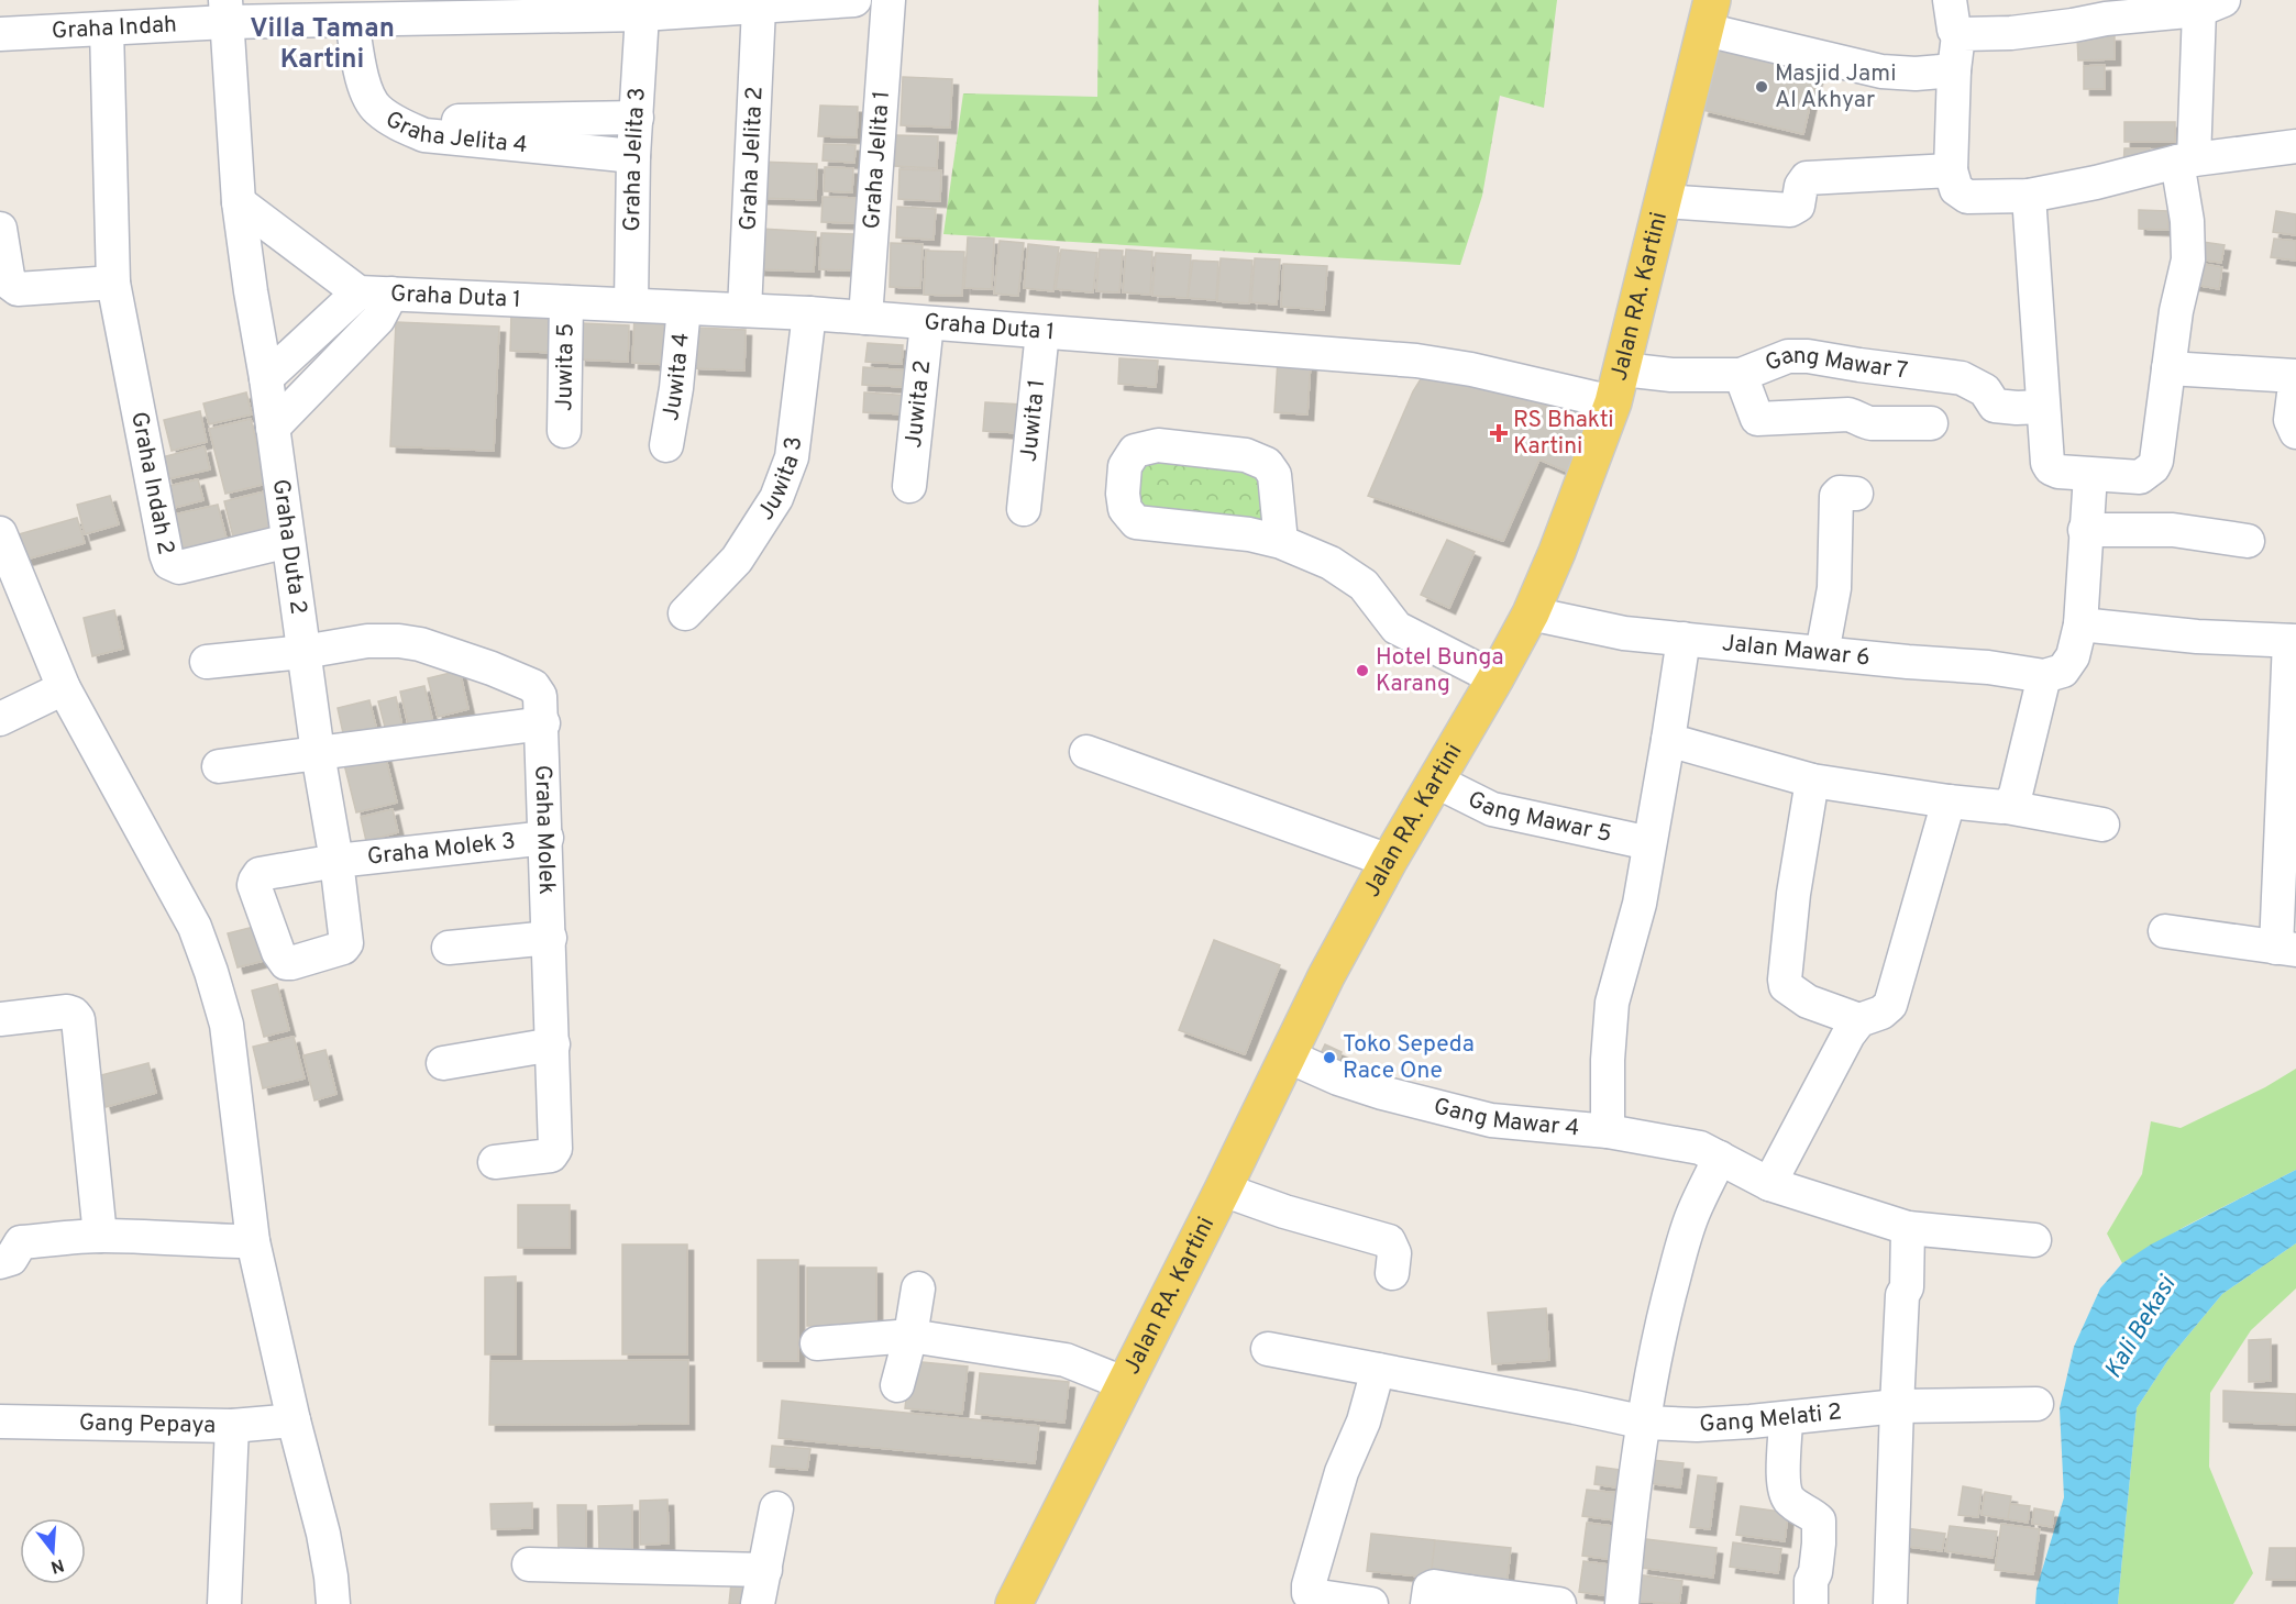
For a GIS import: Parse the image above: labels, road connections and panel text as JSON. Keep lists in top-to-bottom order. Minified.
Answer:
{"streets":{"main road":["Jalan RA. Kartini"],"street":["Graha Indah","Graha Jelita 4","Graha Jelita 3","Graha Jelita 2","Graha Jelita 1","Graha Duta 1","Juwita 5","Gang Mawar 7","Juwita 4","Juwita 2","Juwita 1","Juwita 3","Graha Indah 2","Graha Duta 2","Jalan Mawar 6","Gang Mawar 5","Graha Molek","Graha Molek 3","Gang Mawar 4","Gang Melati 2","Gang Pepaya"]},"crossings":[["Graha Indah","Graha Jelita 4"],["Graha Indah","Graha Jelita 3"],["Graha Indah","Graha Jelita 2"],["Graha Indah","Graha Indah 2"],["Graha Indah","Graha Duta 2"],["Graha Jelita 4","Graha Jelita 3"],["Graha Jelita 3","Graha Duta 1"],["Graha Jelita 2","Graha Duta 1"],["Graha Jelita 1","Graha Duta 1"],["Graha Duta 1","Jalan RA. Kartini"],["Graha Duta 1","Juwita 5"],["Graha Duta 1","Gang Mawar 7"],["Graha Duta 1","Juwita 4"],["Graha Duta 1","Juwita 2"],["Graha Duta 1","Juwita 1"],["Graha Duta 1","Juwita 3"],["Graha Duta 1","Graha Duta 2"],["Jalan RA. Kartini","Gang Mawar 7"],["Jalan RA. Kartini","Jalan Mawar 6"],["Jalan RA. Kartini","Gang Mawar 5"],["Jalan RA. Kartini","Gang Mawar 4"],["Graha Indah 2","Graha Duta 2"],["Graha Duta 2","Graha Molek"],["Graha Duta 2","Graha Molek 3"],["Graha Molek","Graha Molek 3"]],"districts":["Villa Taman Kartini"],"water":["Kali Bekasi"],"places":{"other":["Masjid Jami Al Akhyar","Hotel Bunga Karang","Toko Sepeda Race One"],"health":["RS Bhakti Kartini"]},"north":"bottom"}
